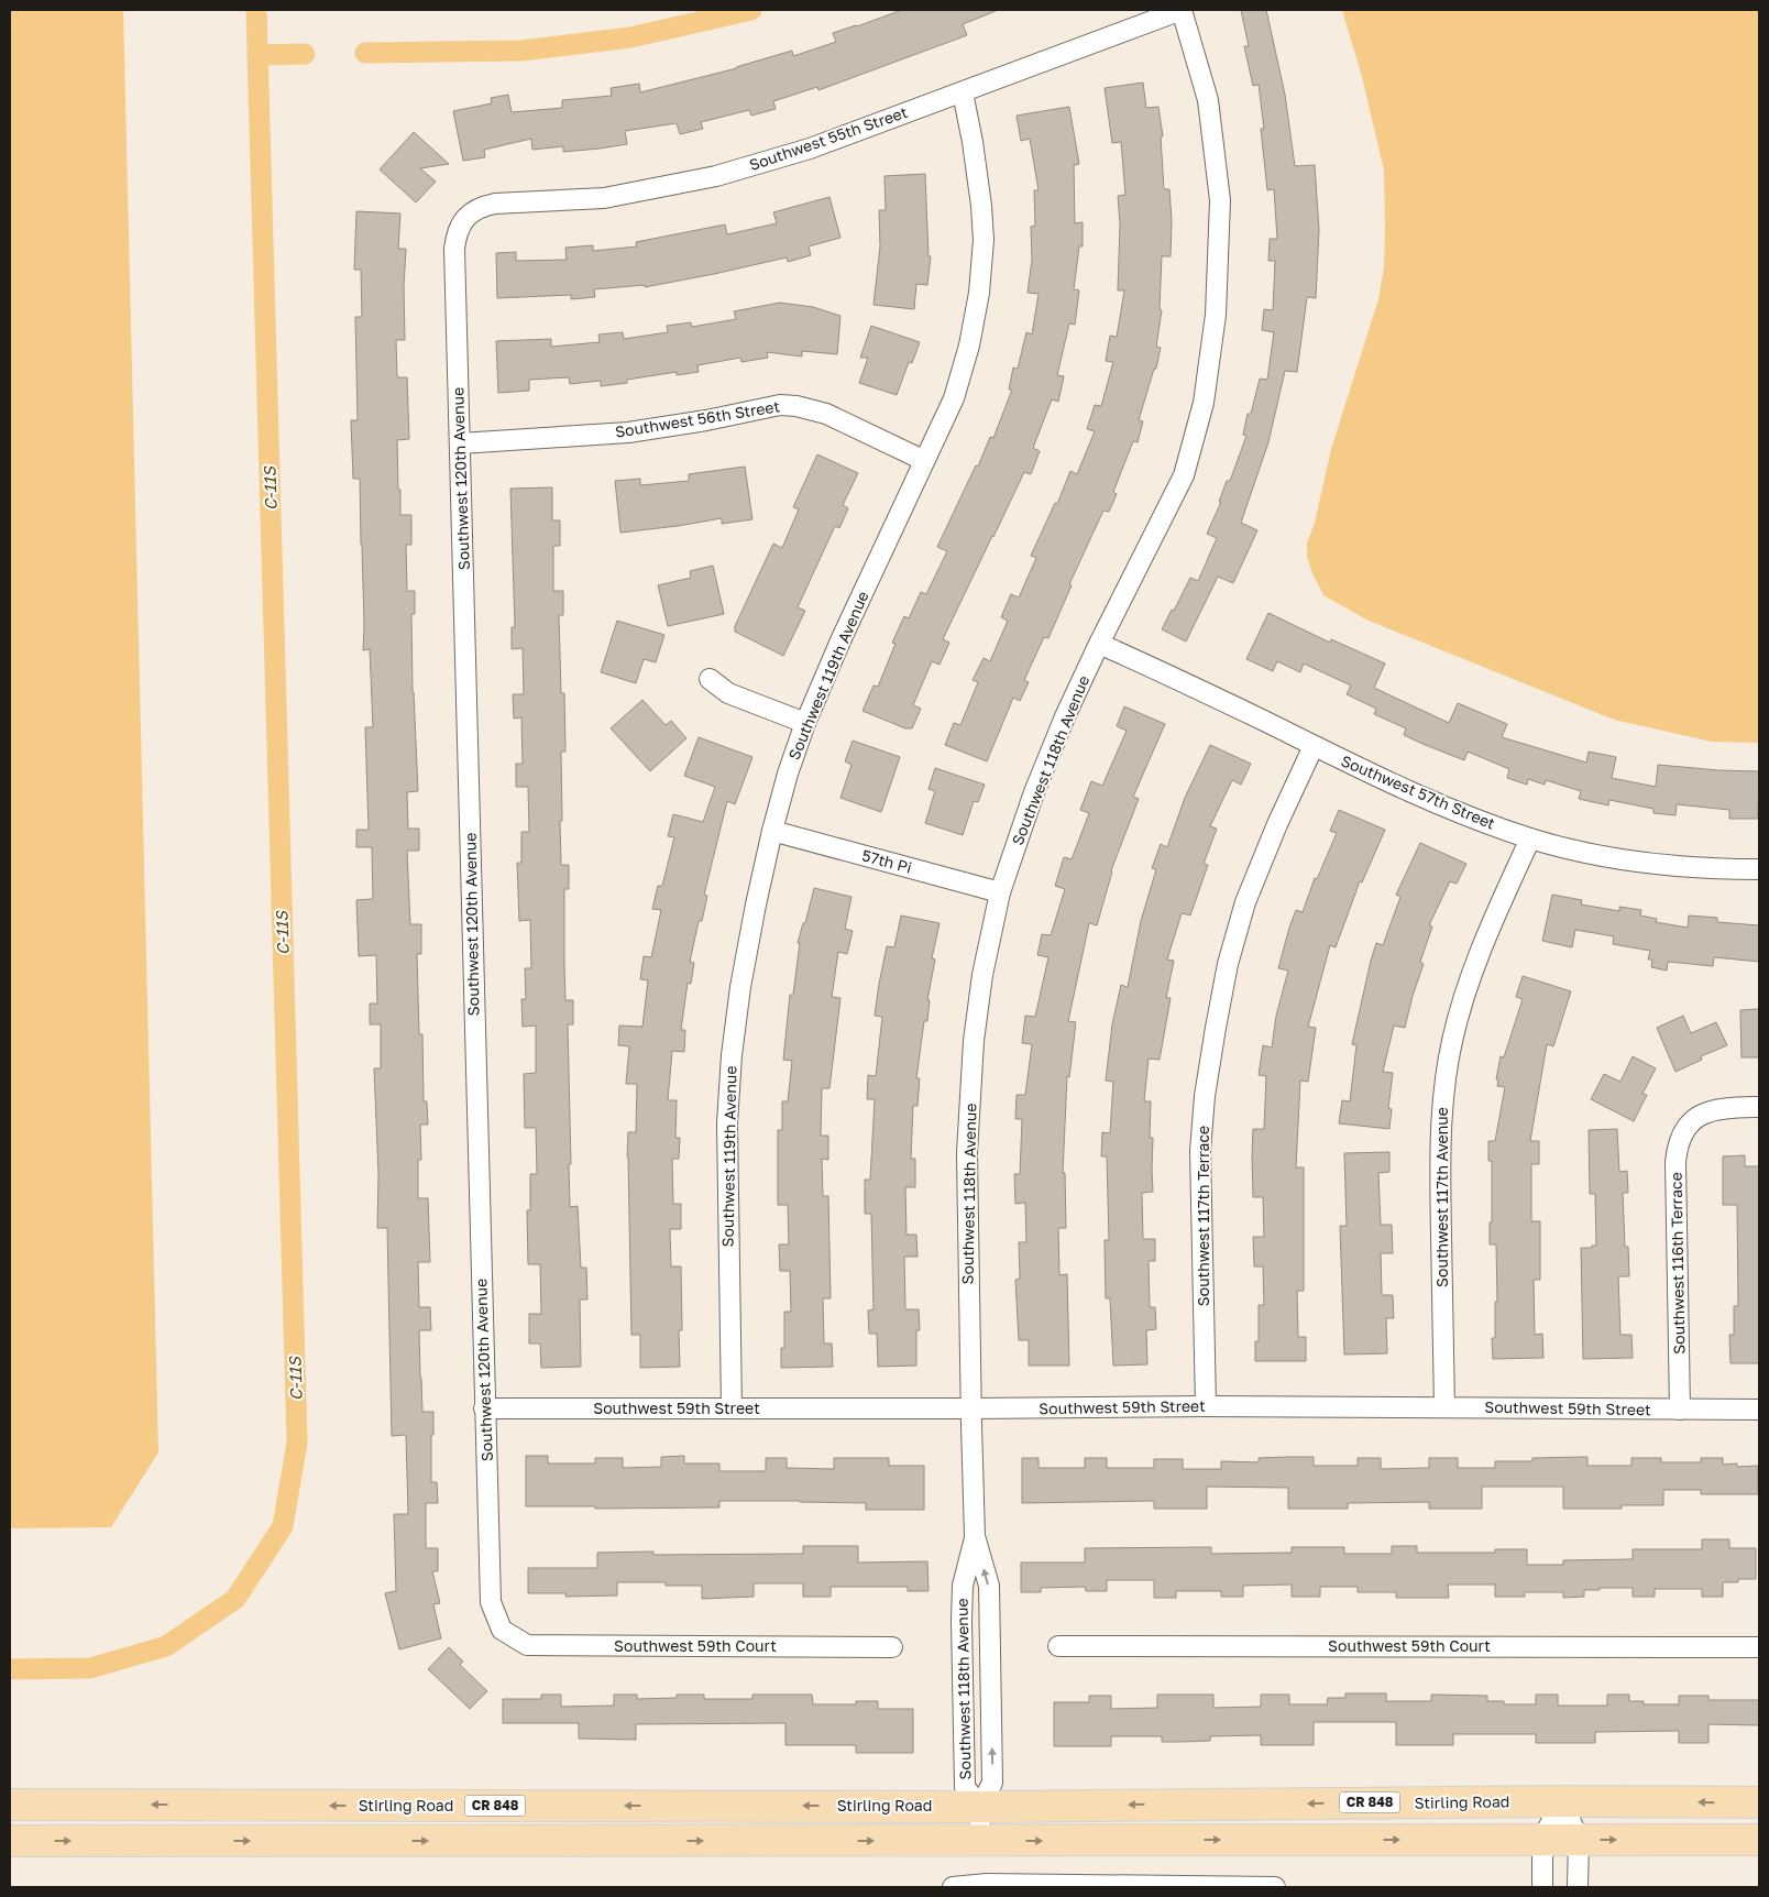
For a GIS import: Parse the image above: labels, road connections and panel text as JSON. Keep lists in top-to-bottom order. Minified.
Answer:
{"streets":{"main road":["CR 848","Stirling Road"],"street":["Southwest 55th Street","Southwest 56th Street","Southwest 120th Avenue","Southwest 119th Avenue","Southwest 118th Avenue","Southwest 57th Street","57th Pi","Southwest 117th Avenue","Southwest 117th Terrace","Southwest 116th Terrace","Southwest 59th Street","Southwest 59th Court"]},"crossings":[["Southwest 55th Street","Southwest 120th Avenue"],["Southwest 55th Street","Southwest 119th Avenue"],["Southwest 55th Street","Southwest 118th Avenue"],["Southwest 56th Street","Southwest 120th Avenue"],["Southwest 56th Street","Southwest 119th Avenue"],["Southwest 120th Avenue","Southwest 59th Street"],["Southwest 120th Avenue","Southwest 59th Court"],["Southwest 119th Avenue","57th Pi"],["Southwest 119th Avenue","Southwest 59th Street"],["Southwest 118th Avenue","Southwest 57th Street"],["Southwest 118th Avenue","57th Pi"],["Southwest 118th Avenue","Southwest 59th Street"],["Southwest 118th Avenue","Stirling Road"],["Southwest 57th Street","Southwest 117th Avenue"],["Southwest 57th Street","Southwest 117th Terrace"],["Southwest 117th Avenue","Southwest 59th Street"],["Southwest 117th Terrace","Southwest 59th Street"],["Southwest 116th Terrace","Southwest 59th Street"]],"water":["C-11S"]}
